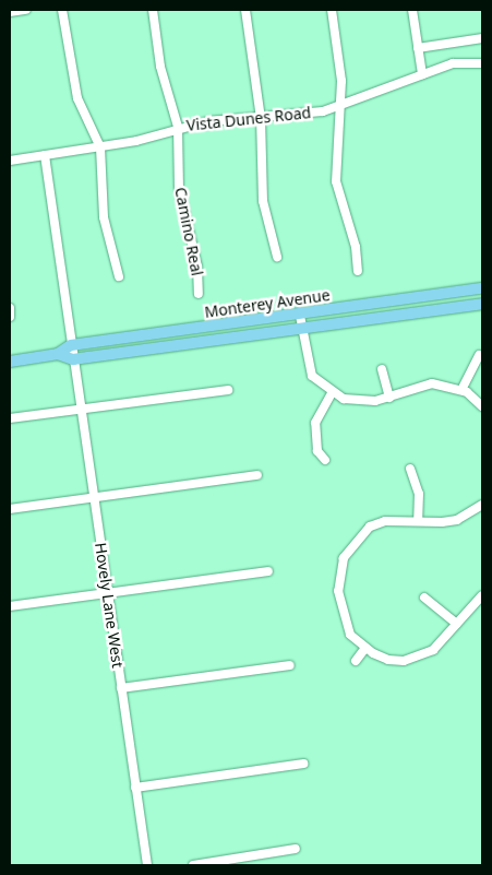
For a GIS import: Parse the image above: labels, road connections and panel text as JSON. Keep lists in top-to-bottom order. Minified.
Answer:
{"streets":{"main road":["Monterey Avenue"],"street":["Vista Dunes Road","Camino Real","Hovely Lane West"]},"crossings":[["Vista Dunes Road","Camino Real"],["Vista Dunes Road","Hovely Lane West"],["Monterey Avenue","Hovely Lane West"]]}
